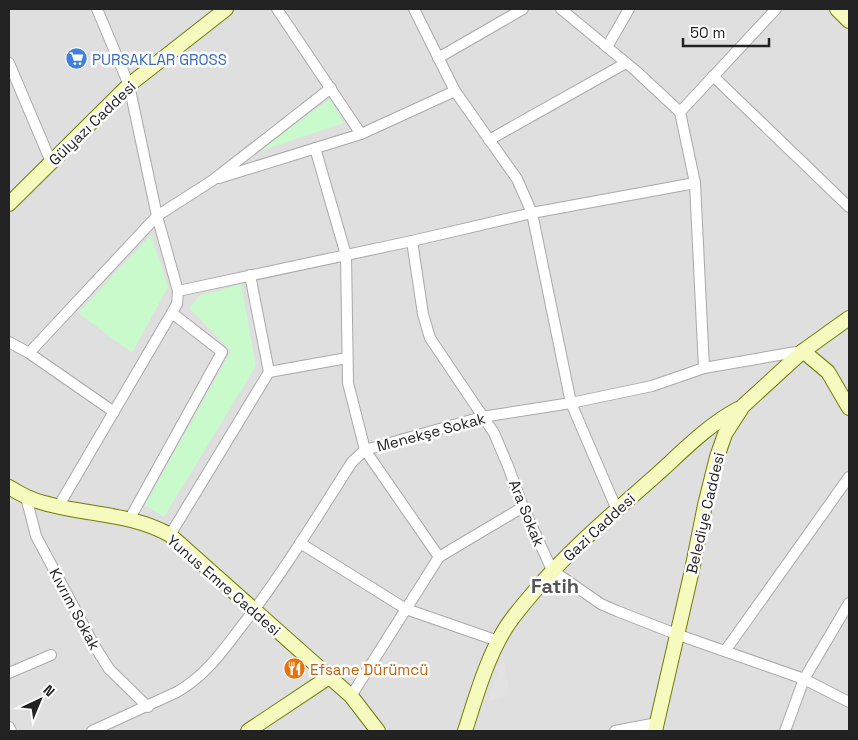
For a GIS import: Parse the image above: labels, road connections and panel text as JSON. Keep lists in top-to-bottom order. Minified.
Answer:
{"streets":{"street":["Gülyazı Caddesi","Menekşe Sokak","Ara Sokak","Belediye Caddesi","Gazi Caddesi","Yunus Emre Caddesi","Kıvrım Sokak"]},"crossings":[["Menekşe Sokak","Ara Sokak"],["Menekşe Sokak","Belediye Caddesi"],["Menekşe Sokak","Yunus Emre Caddesi"],["Menekşe Sokak","Kıvrım Sokak"],["Ara Sokak","Gazi Caddesi"],["Belediye Caddesi","Gazi Caddesi"],["Yunus Emre Caddesi","Kıvrım Sokak"]],"districts":["Fatih"],"places":{"supermarket":["PURSAKLAR GROSS"],"restaurant":["Efsane Dürümcü"]},"scale_bar":"50 m","north":"top right"}
